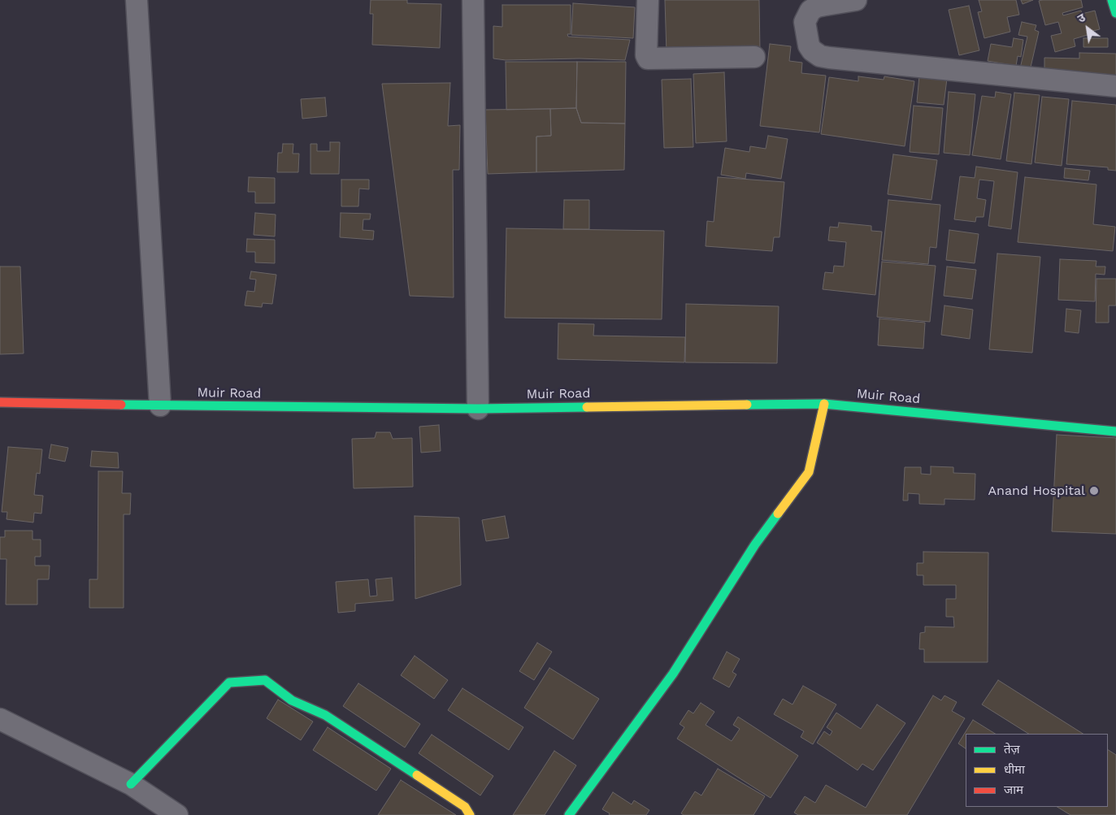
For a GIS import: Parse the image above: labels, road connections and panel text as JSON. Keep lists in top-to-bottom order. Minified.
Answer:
{"streets":{"street":["Muir Road"]},"places":["Anand Hospital"],"legend":["तेज़","धीमा","जाम"],"north":"top left"}
